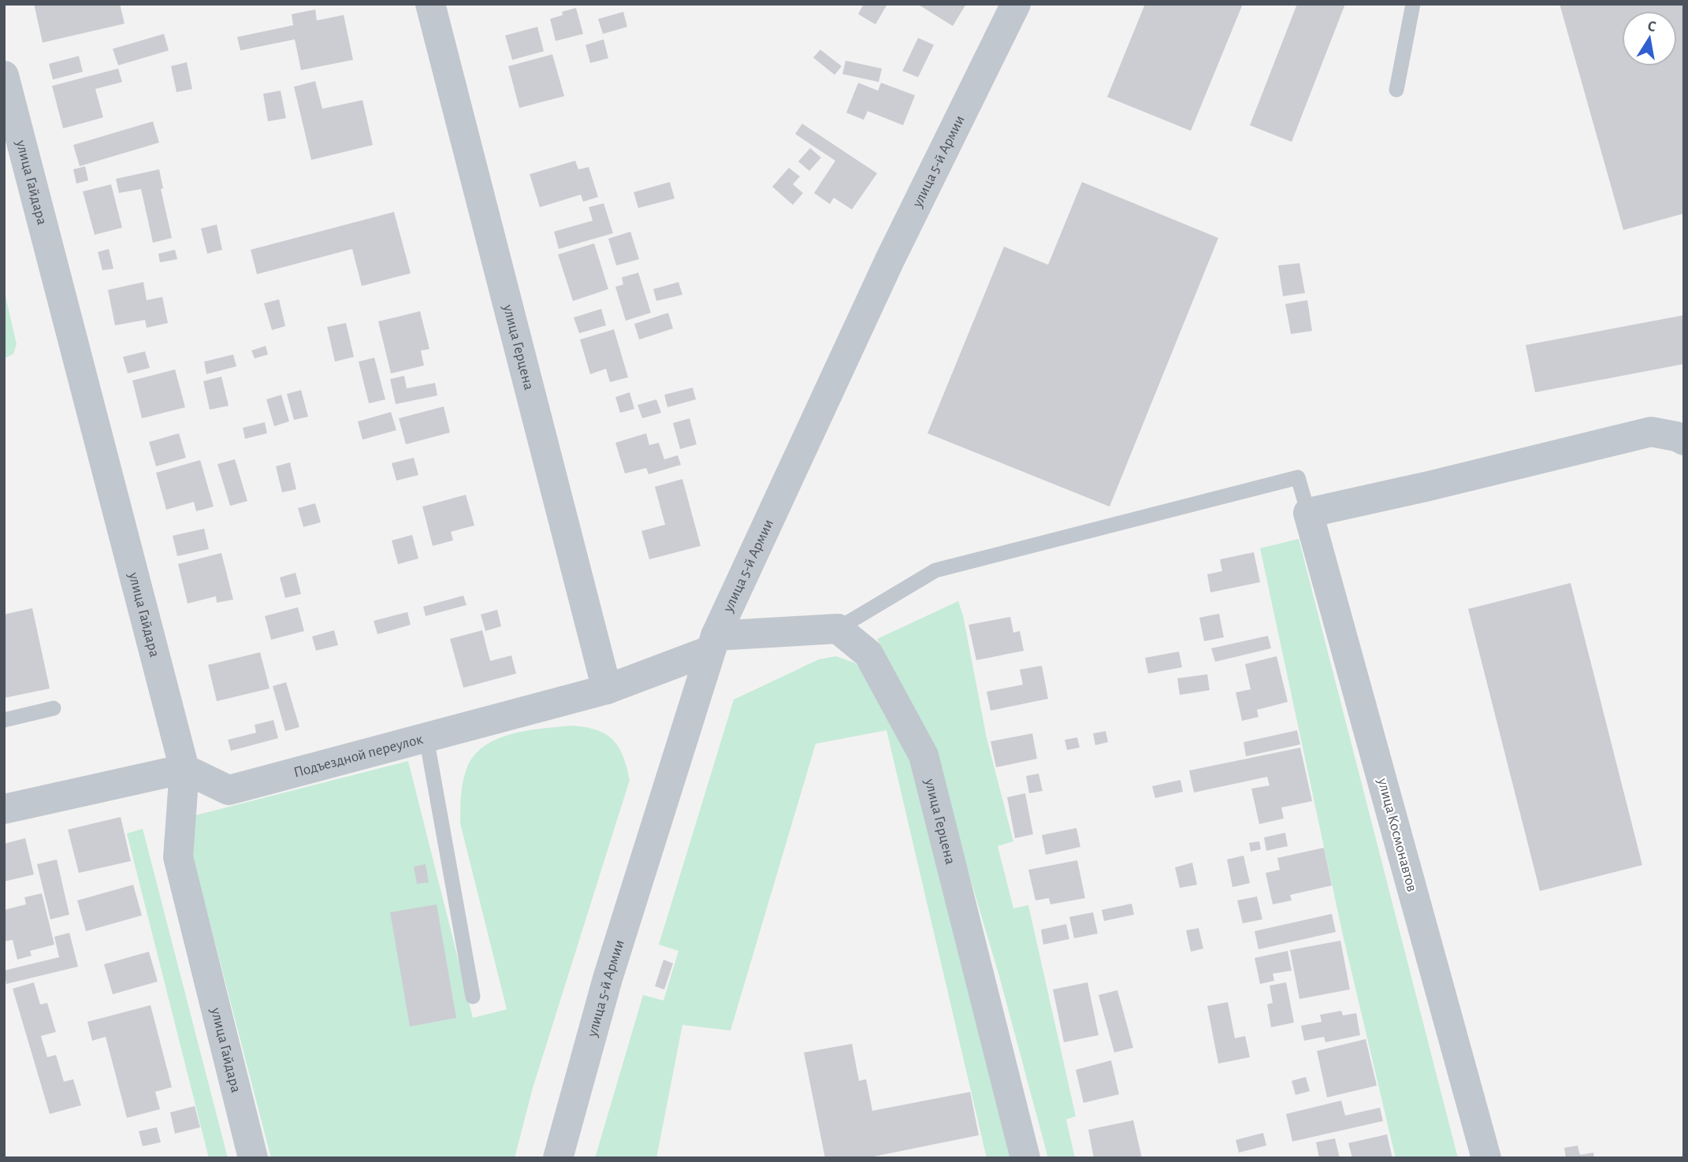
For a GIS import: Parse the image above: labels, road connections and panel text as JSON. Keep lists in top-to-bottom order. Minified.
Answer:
{"streets":{"street":["улица 5-й Армии","улица Гайдара","улица Герцена","Подъездной переулок","улица Космонавтов"]},"crossings":[["улица 5-й Армии","Подъездной переулок"],["улица Гайдара","Подъездной переулок"],["улица Герцена","Подъездной переулок"]],"north":"top"}
